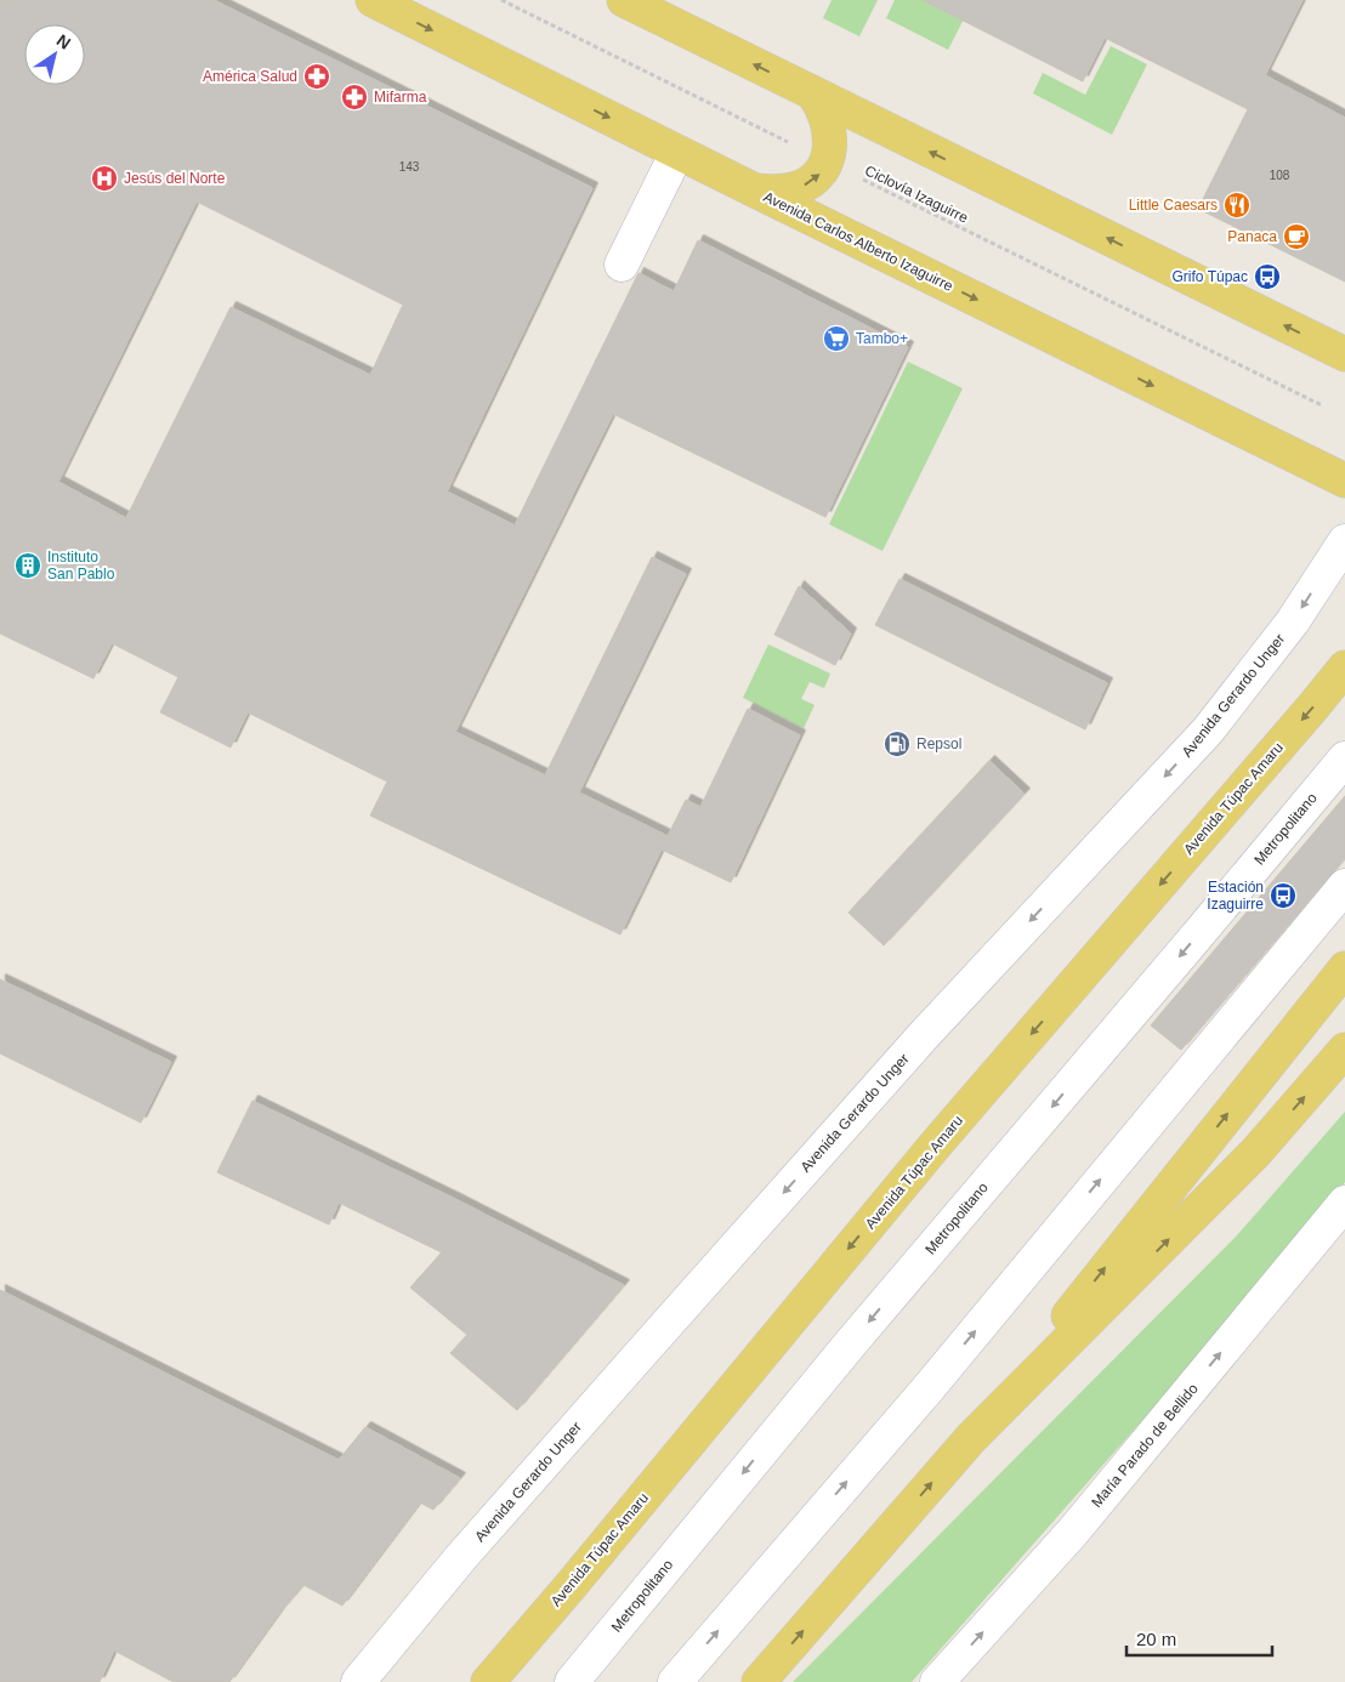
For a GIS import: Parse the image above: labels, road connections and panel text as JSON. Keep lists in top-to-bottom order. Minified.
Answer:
{"streets":{"main road":["Avenida Carlos Alberto Izaguirre","Avenida Túpac Amaru"],"street":["Avenida Gerardo Unger","Metropolitano","María Parado de Bellido"],"path":["Ciclovía Izaguirre"]},"places":{"pharmacy":["América Salud","Mifarma"],"hospital":["Jesús del Norte"],"restaurant":["Little Caesars"],"cafe":["Panaca"],"bus stop":["Grifo Túpac","Estación Izaguirre"],"supermarket":["Tambo+"],"building":["Instituto San Pablo"],"fuel station":["Repsol"]},"house_numbers":["143","108"],"scale_bar":"20 m","north":"top right"}
